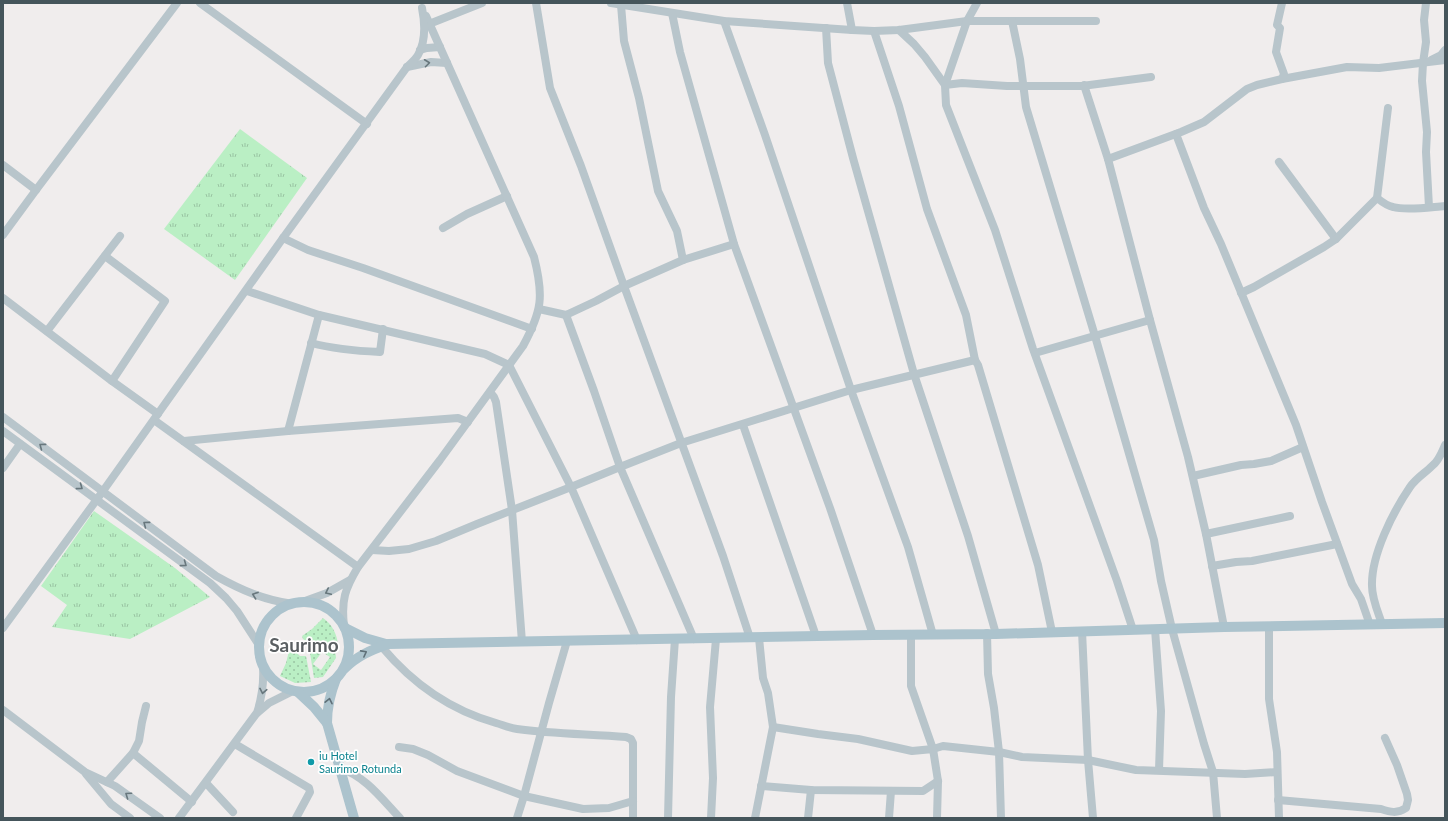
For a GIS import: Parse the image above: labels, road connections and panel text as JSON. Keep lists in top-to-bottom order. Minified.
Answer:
{"districts":["Saurimo"],"places":["iu Hotel Saurimo Rotunda"]}
